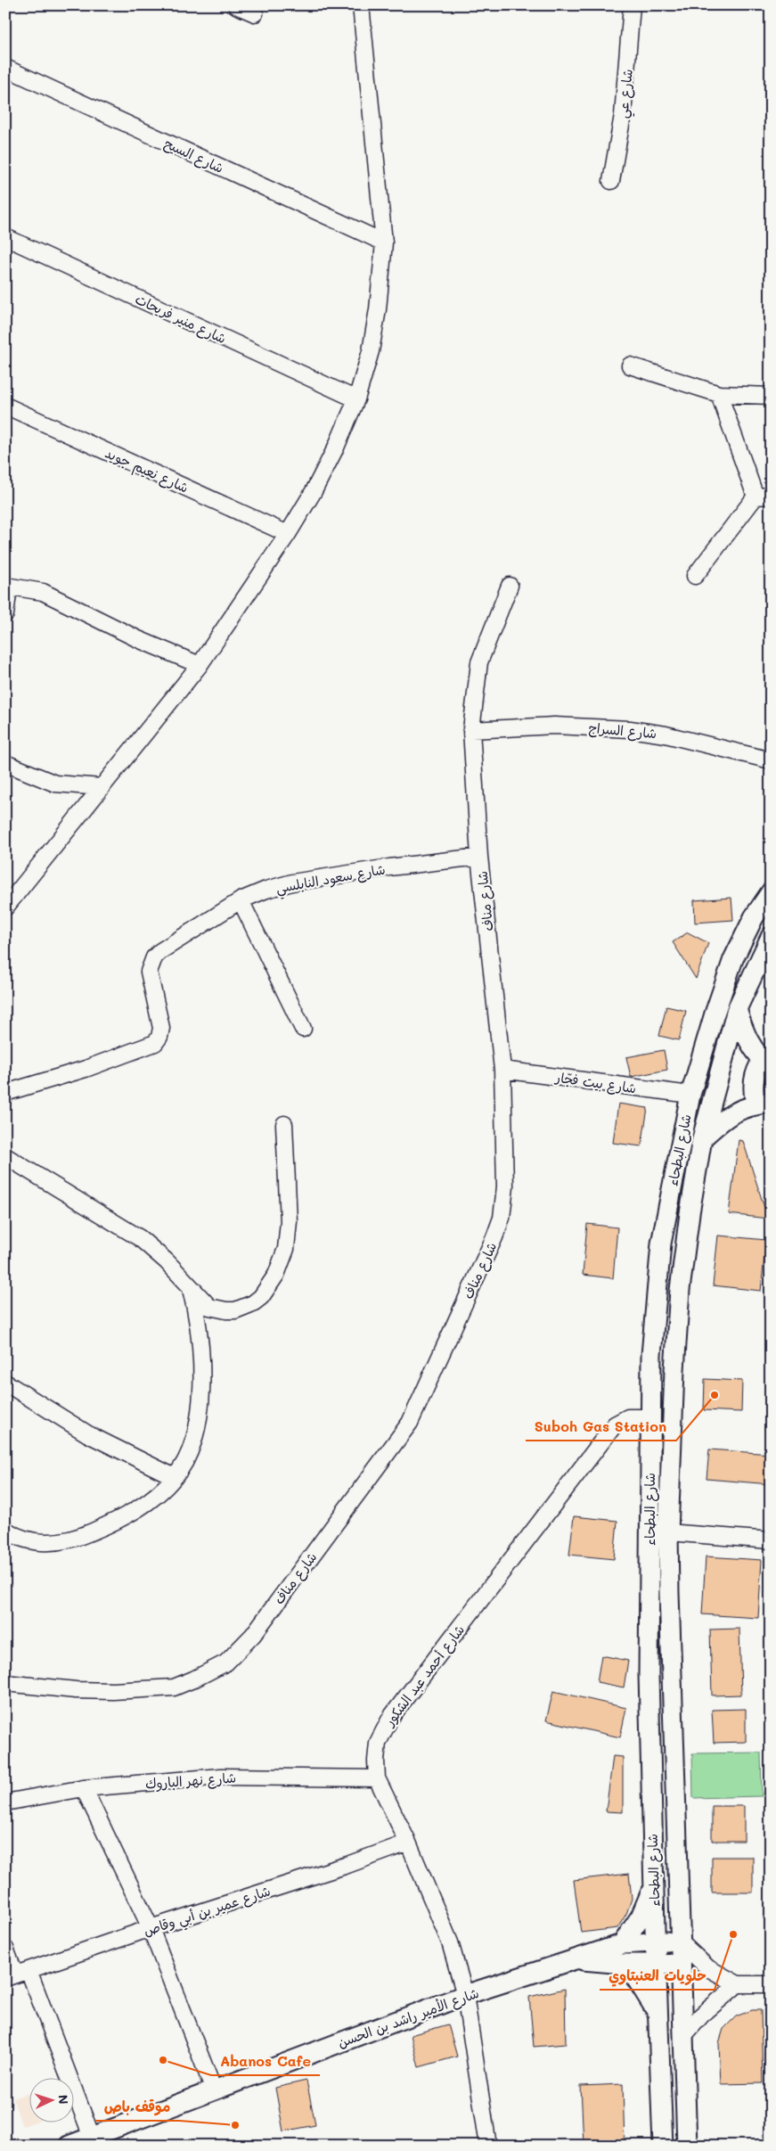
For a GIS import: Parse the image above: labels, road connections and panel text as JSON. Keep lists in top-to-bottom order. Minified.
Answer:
{"streets":{"street":["شارع عي","شارع السيح","شارع منير فريحات","شارع نعيم جويد","شارع السراج","شارع سعود النابلسي","شارع مناف","شارع بيت فجّار","شارع البطحاء","شارع أحمد عبد الشكور","شارع نهر الباروك","شارع عمير بن أبي وقاص","شارع الأمير راشد بن الحسن"]},"crossings":[["شارع السراج","شارع مناف"],["شارع سعود النابلسي","شارع مناف"],["شارع مناف","شارع بيت فجّار"],["شارع بيت فجّار","شارع البطحاء"],["شارع البطحاء","شارع أحمد عبد الشكور"],["شارع البطحاء","شارع الأمير راشد بن الحسن"],["شارع أحمد عبد الشكور","شارع نهر الباروك"],["شارع أحمد عبد الشكور","شارع عمير بن أبي وقاص"],["شارع أحمد عبد الشكور","شارع الأمير راشد بن الحسن"]],"places":["Suboh Gas Station","حلويات العنبتاوي","Abanos Cafe","موقف باص"],"north":"right"}
